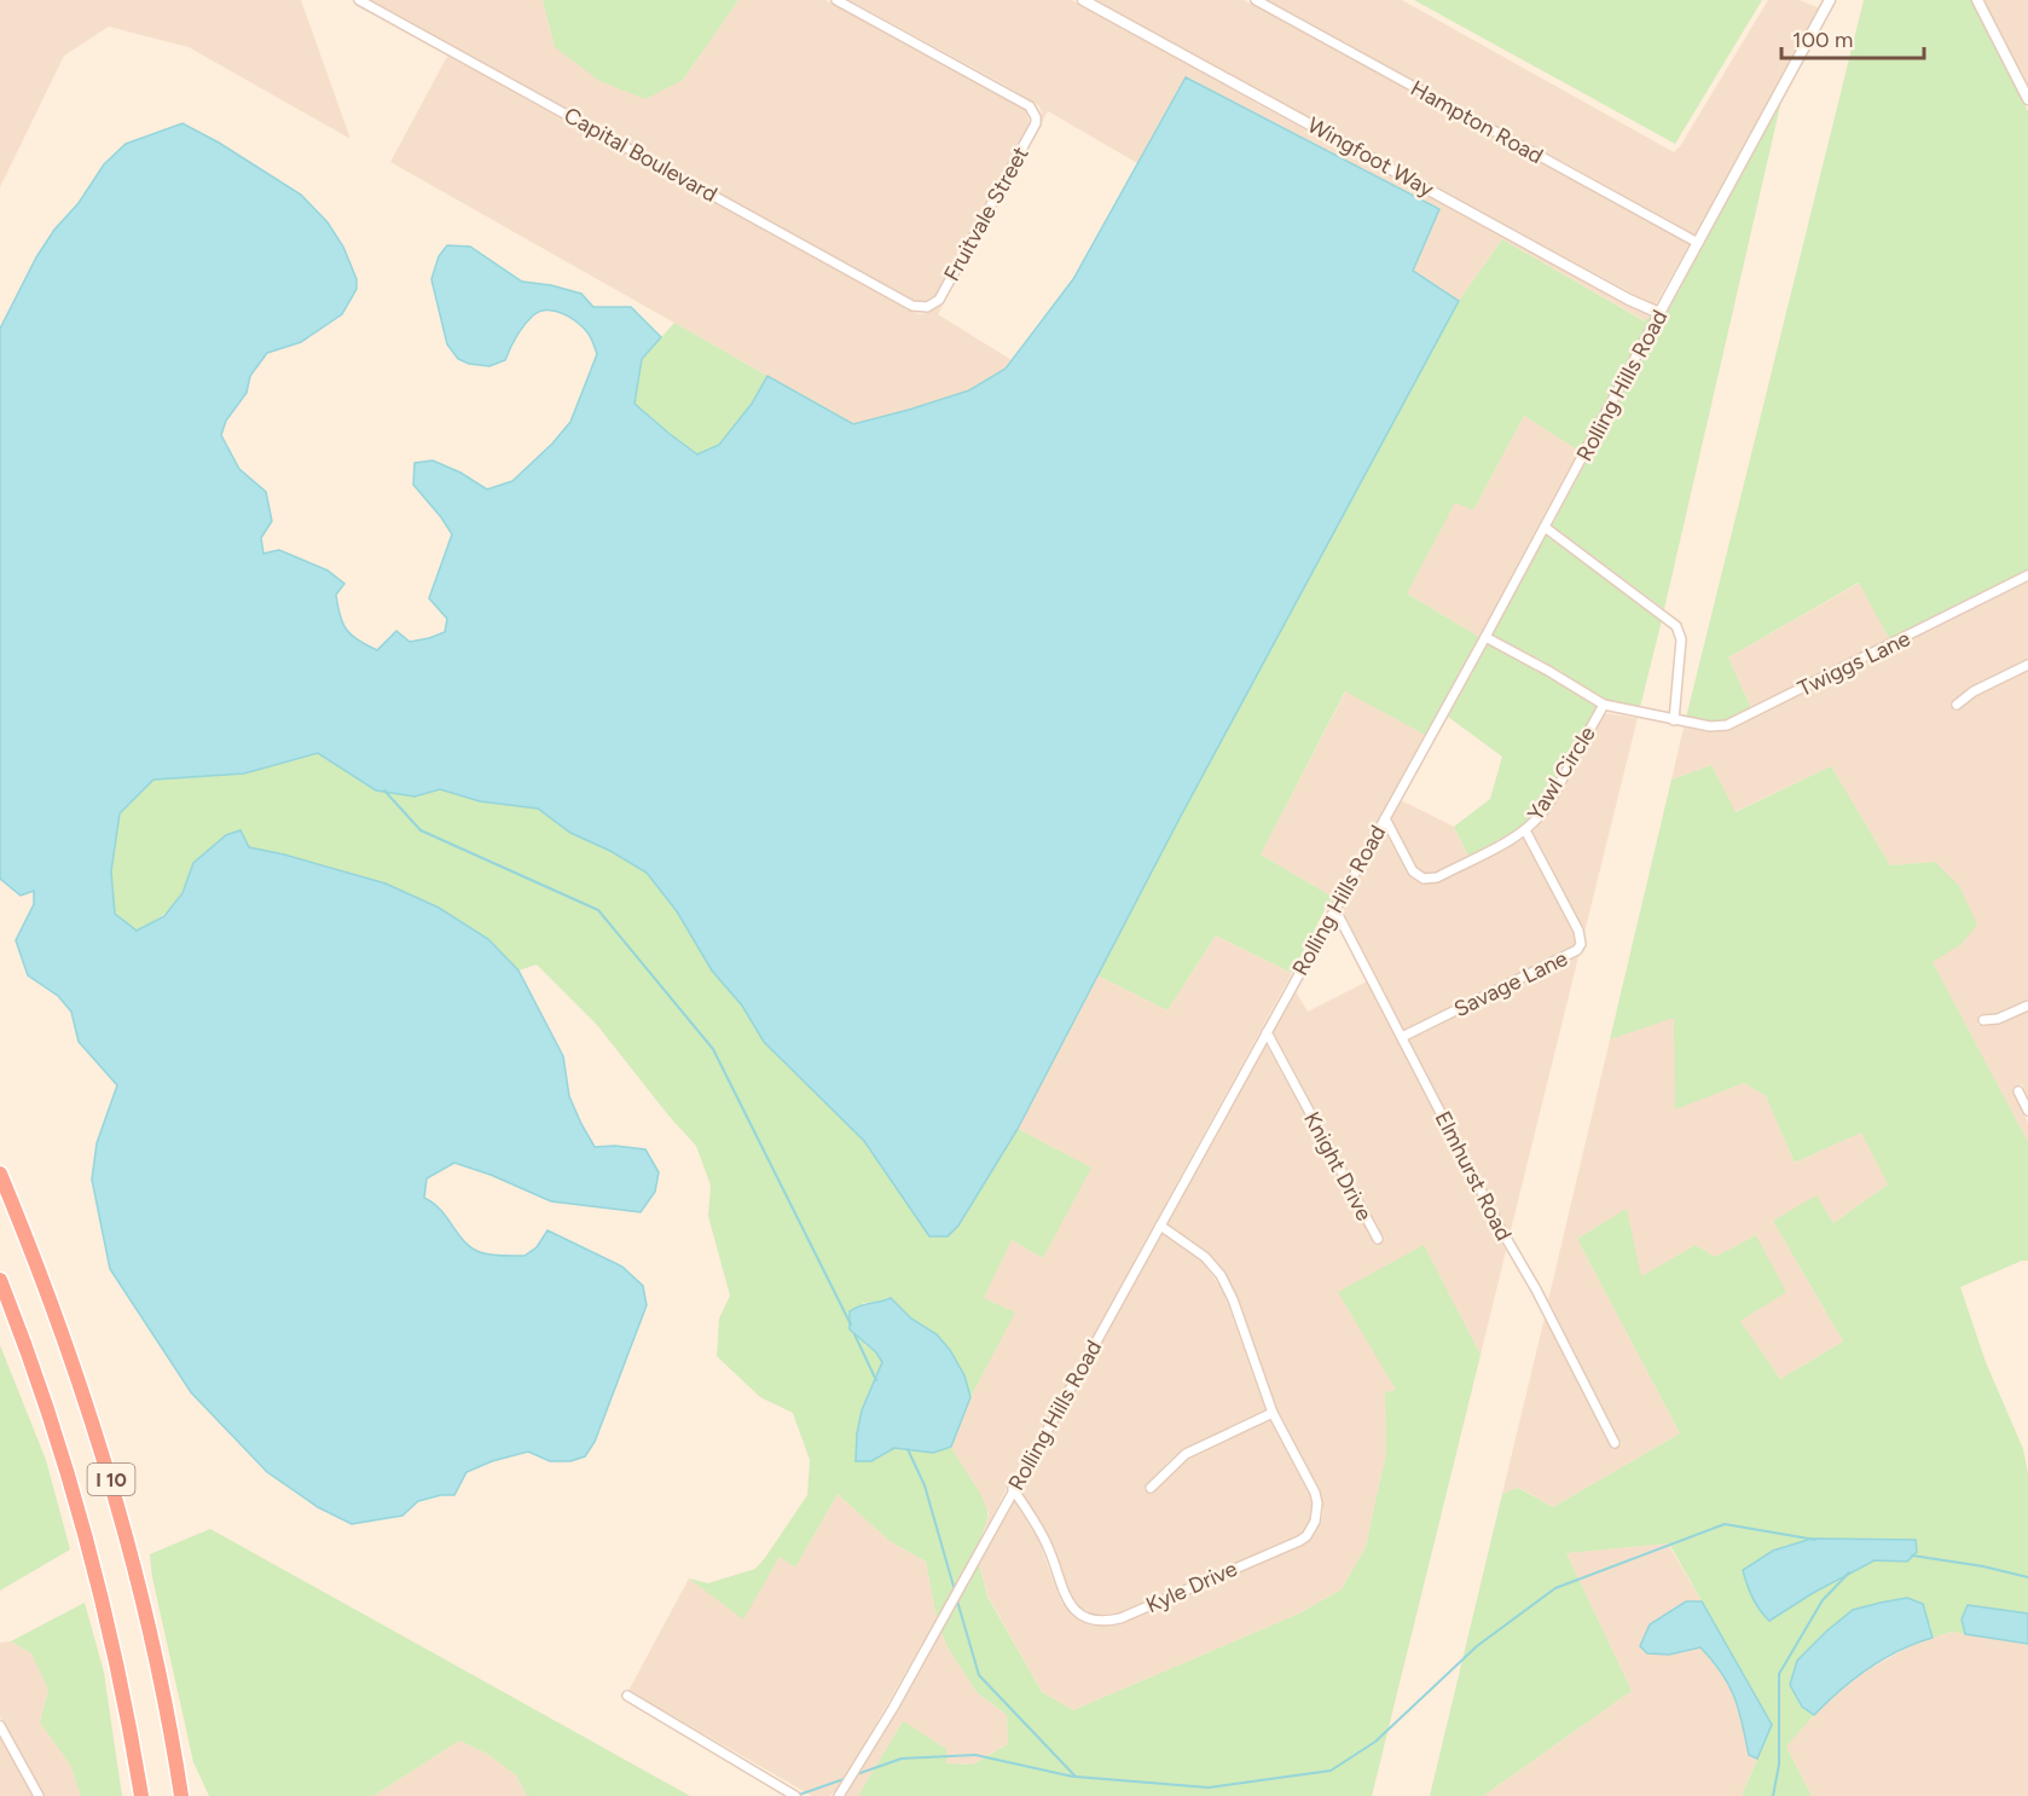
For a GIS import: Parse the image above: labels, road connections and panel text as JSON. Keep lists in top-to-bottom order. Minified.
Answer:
{"streets":{"highway":["I 10"],"street":["Hampton Road","Capital Boulevard","Wingfoot Way","Fruitvale Street","Rolling Hills Road","Twiggs Lane","Yawl Circle","Savage Lane","Knight Drive","Elmhurst Road","Kyle Drive"]},"crossings":[["Hampton Road","Rolling Hills Road"],["Capital Boulevard","Fruitvale Street"],["Wingfoot Way","Rolling Hills Road"],["Rolling Hills Road","Yawl Circle"],["Rolling Hills Road","Knight Drive"],["Rolling Hills Road","Elmhurst Road"],["Rolling Hills Road","Kyle Drive"],["Twiggs Lane","Yawl Circle"],["Yawl Circle","Savage Lane"],["Savage Lane","Elmhurst Road"]],"scale_bar":"100 m"}
